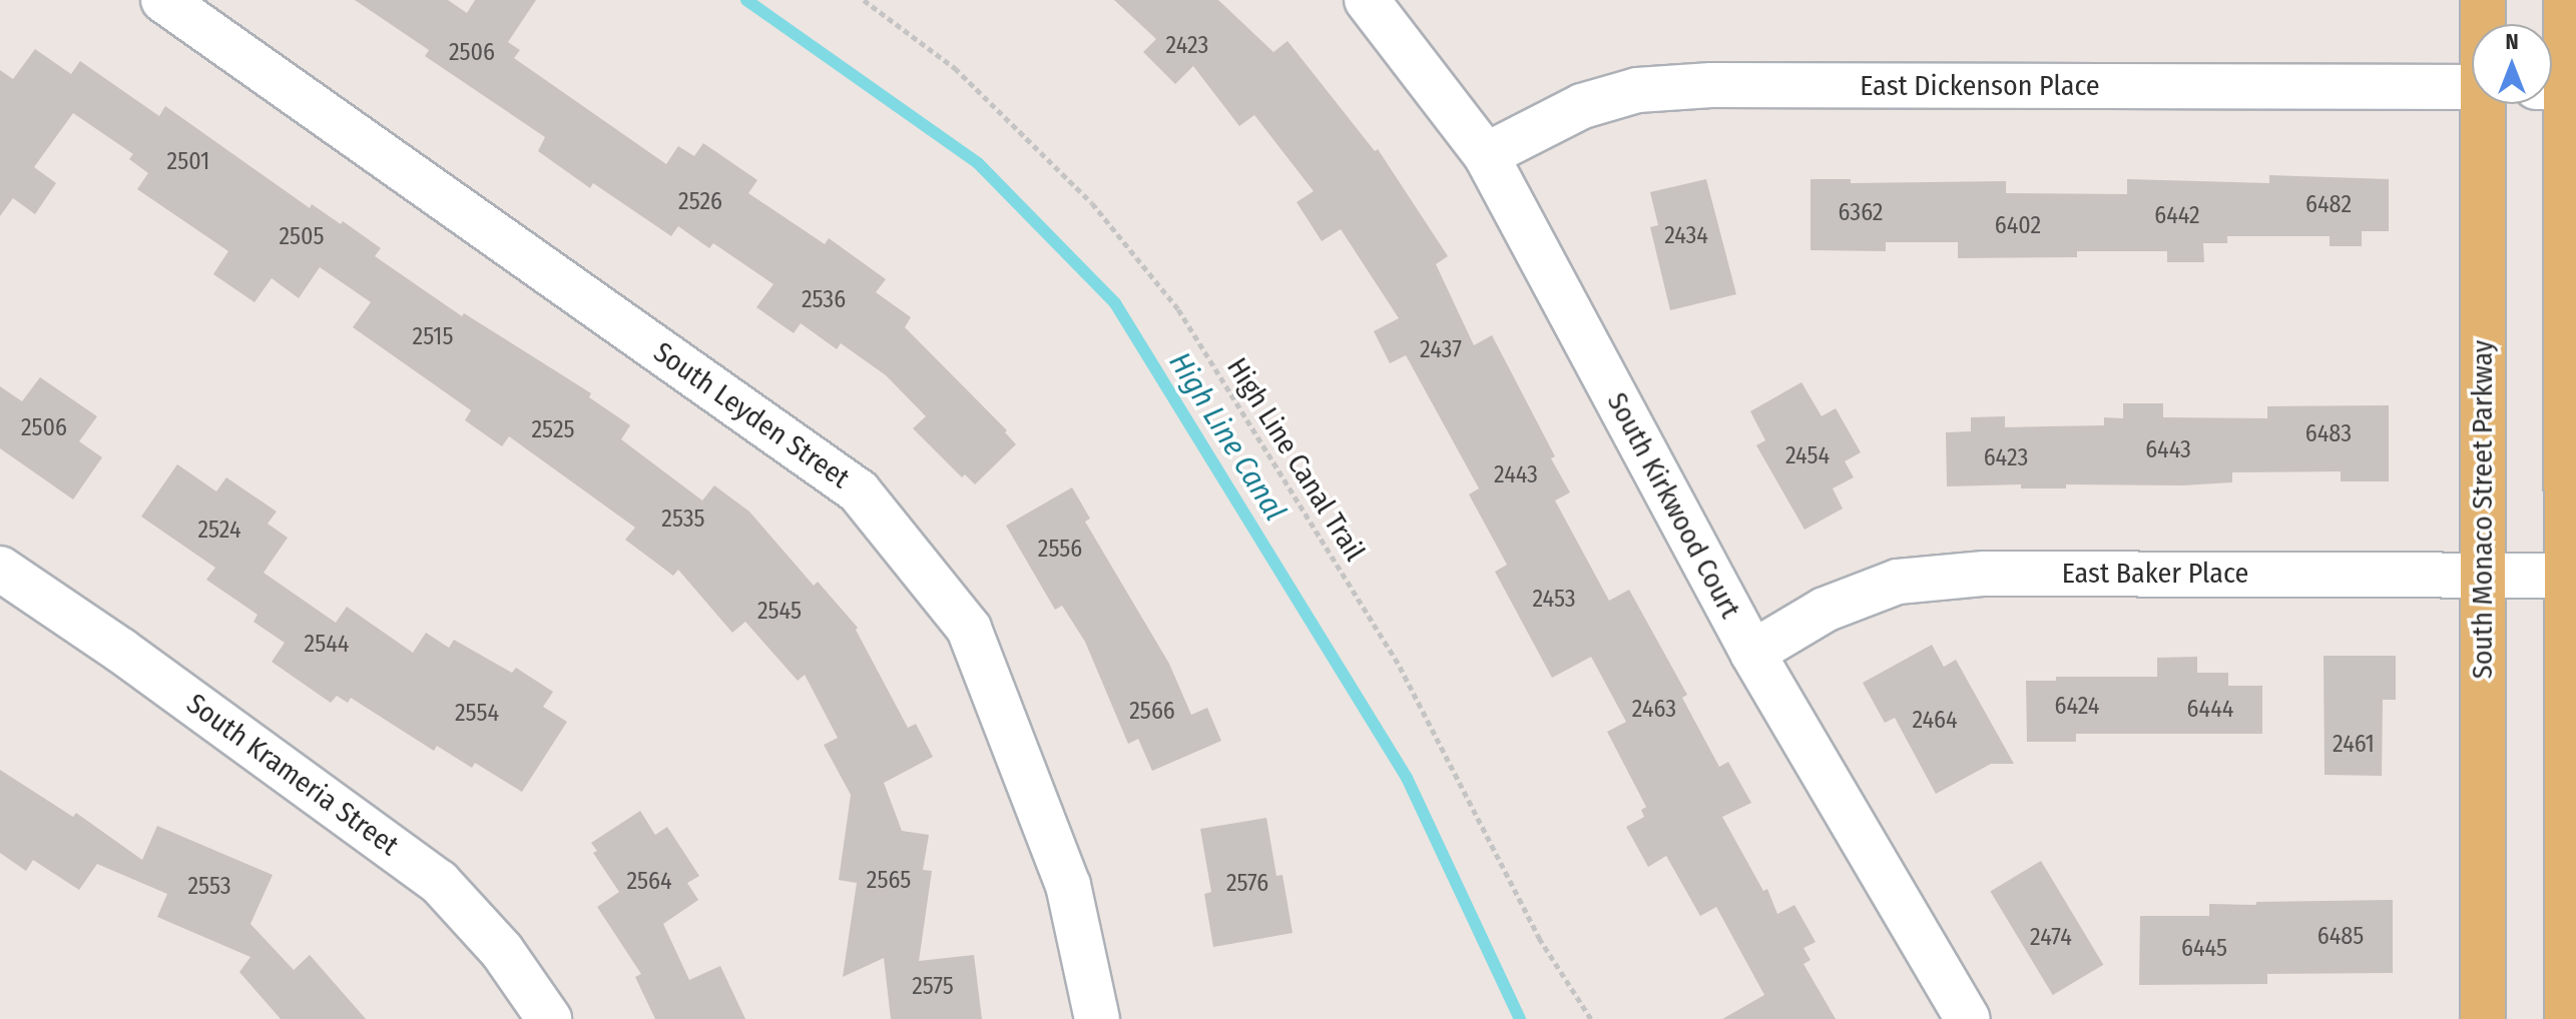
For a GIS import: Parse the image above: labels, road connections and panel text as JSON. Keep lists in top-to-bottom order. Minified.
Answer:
{"streets":{"main road":["South Monaco Street Parkway"],"street":["East Dickenson Place","South Leyden Street","South Kirkwood Court","East Baker Place","South Krameria Street"],"path":["High Line Canal Trail"]},"crossings":[["East Dickenson Place","South Kirkwood Court"],["South Kirkwood Court","East Baker Place"],["South Monaco Street Parkway","East Baker Place"]],"water":["High Line Canal"],"house_numbers":["2423","2506","2501","2526","6482","6362","6442","6402","2434","2505","2536","2515","2437","2506","2525","6483","6443","2454","6423","2443","2535","2524","2556","2453","2545","2544","6424","2463","6444","2566","2554","2464","2461","2565","2564","2576","2553","6485","2474","6445","2575"],"north":"top"}
